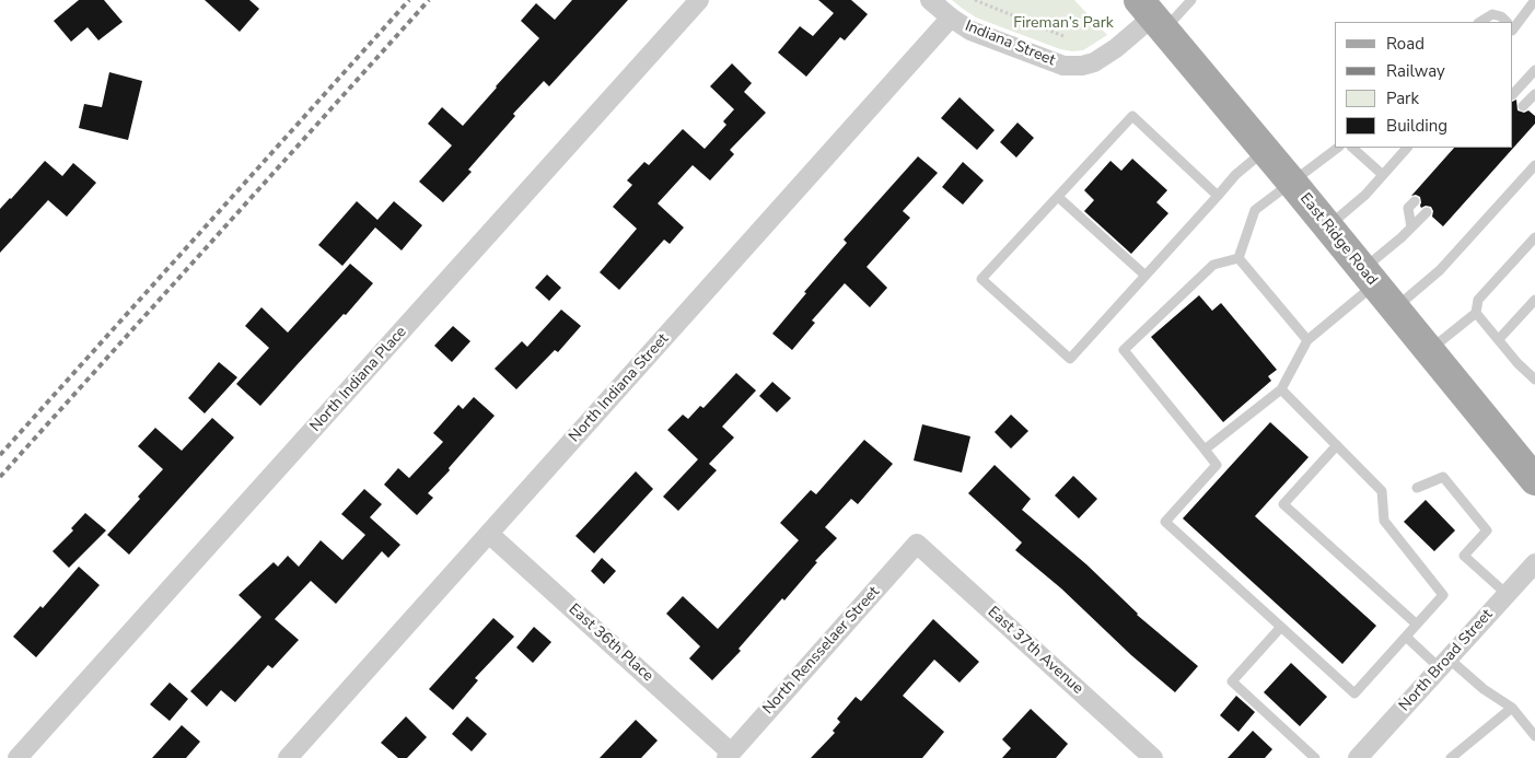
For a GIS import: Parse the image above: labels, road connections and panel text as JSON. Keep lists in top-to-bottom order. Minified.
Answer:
{"streets":{"main road":["East Ridge Road"],"street":["Indiana Street","North Indiana Place","North Indiana Street","East 36th Place","North Rensselaer Street","East 37th Avenue","North Broad Street"]},"crossings":[["Indiana Street","East Ridge Road"],["Indiana Street","North Indiana Street"],["North Indiana Street","East 36th Place"],["East 36th Place","North Rensselaer Street"],["North Rensselaer Street","East 37th Avenue"]],"parks":["Fireman’s Park"],"legend":["Road","Railway","Park","Building"]}
